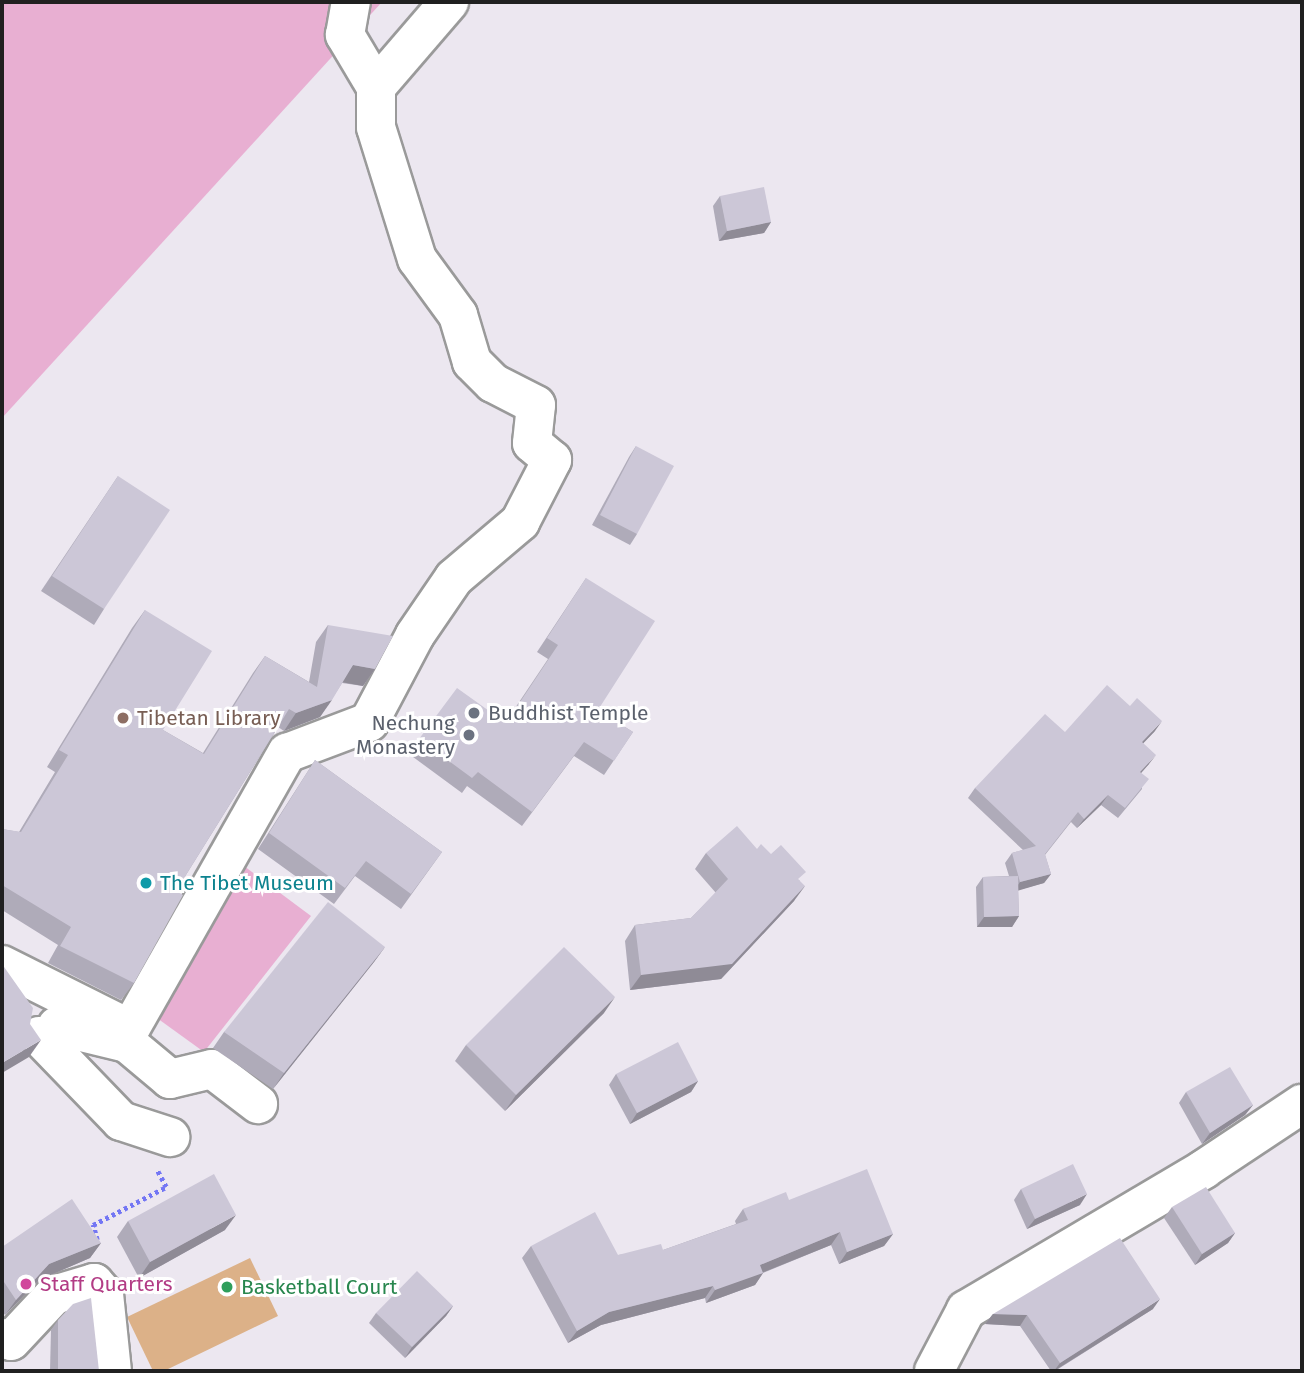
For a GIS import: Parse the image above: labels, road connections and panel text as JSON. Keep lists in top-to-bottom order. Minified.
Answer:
{"places":["Buddhist Temple","Tibetan Library","Nechung Monastery","The Tibet Museum","Staff Quarters","Basketball Court"]}
